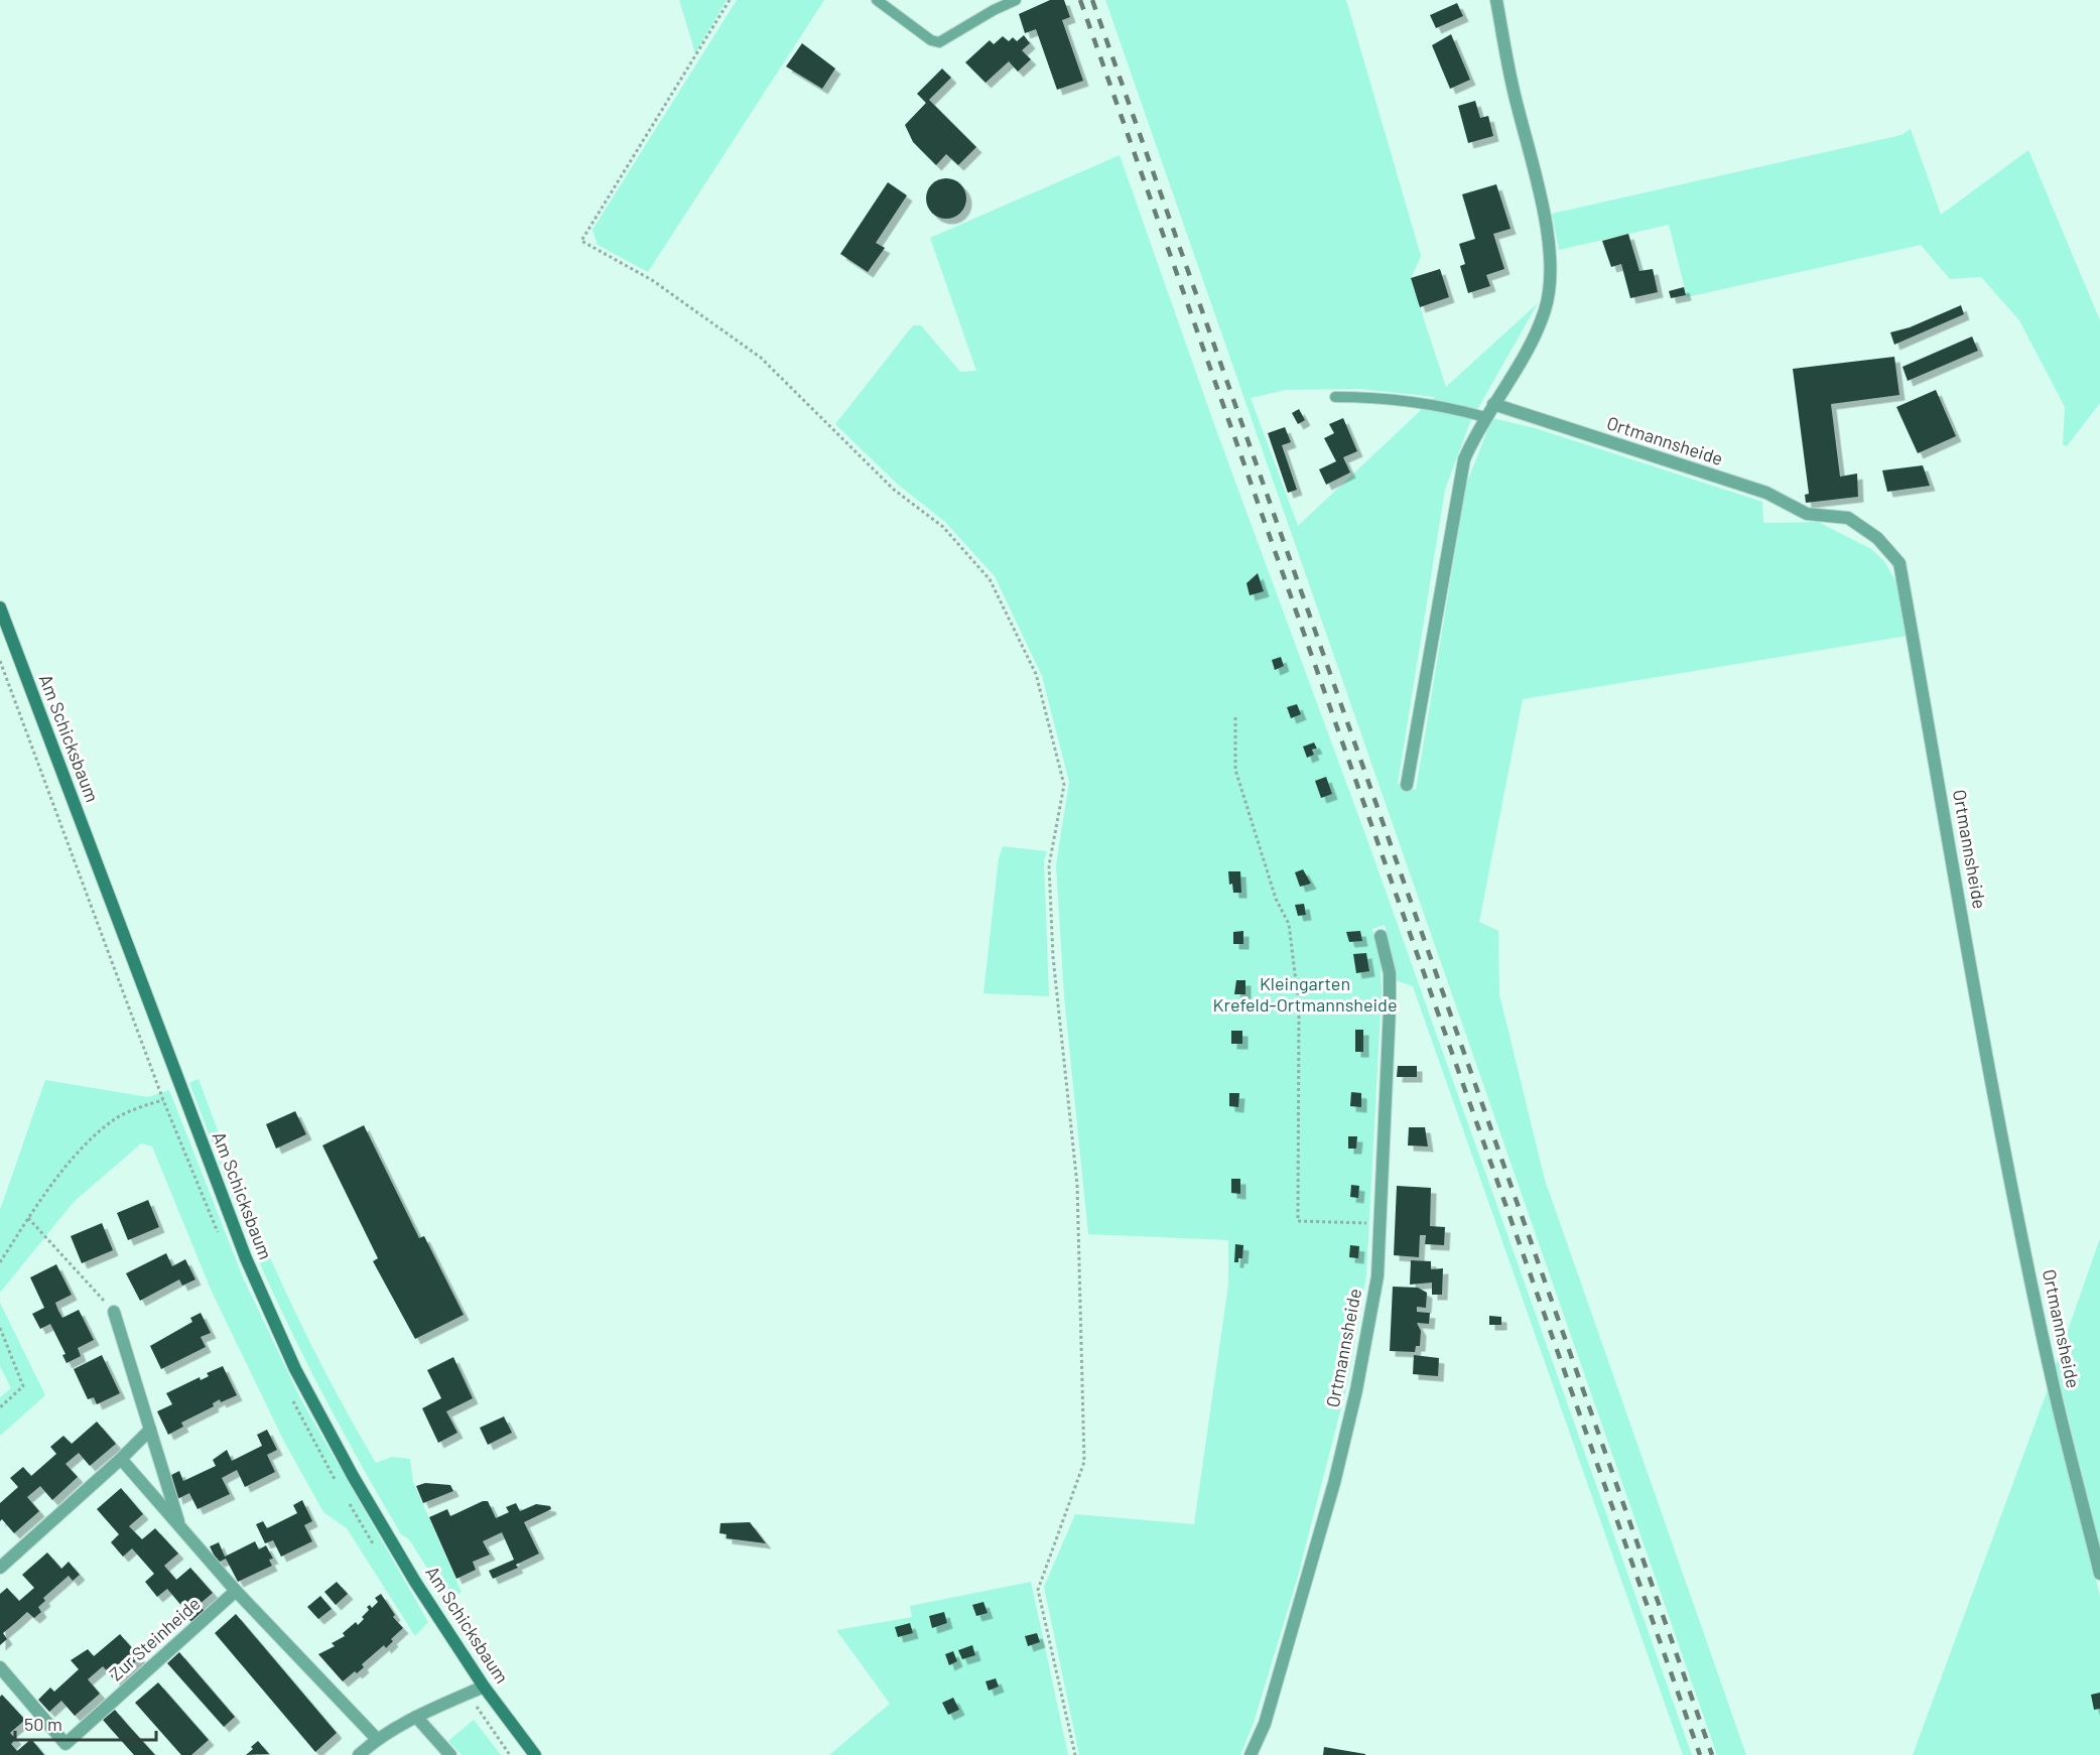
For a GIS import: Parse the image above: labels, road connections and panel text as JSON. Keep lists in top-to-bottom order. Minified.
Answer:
{"streets":{"street":["Ortmannsheide","Am Schicksbaum","Zur Steinheide"]},"parks":["Kleingarten Krefeld-Ortmannsheide"],"scale_bar":"50 m"}
